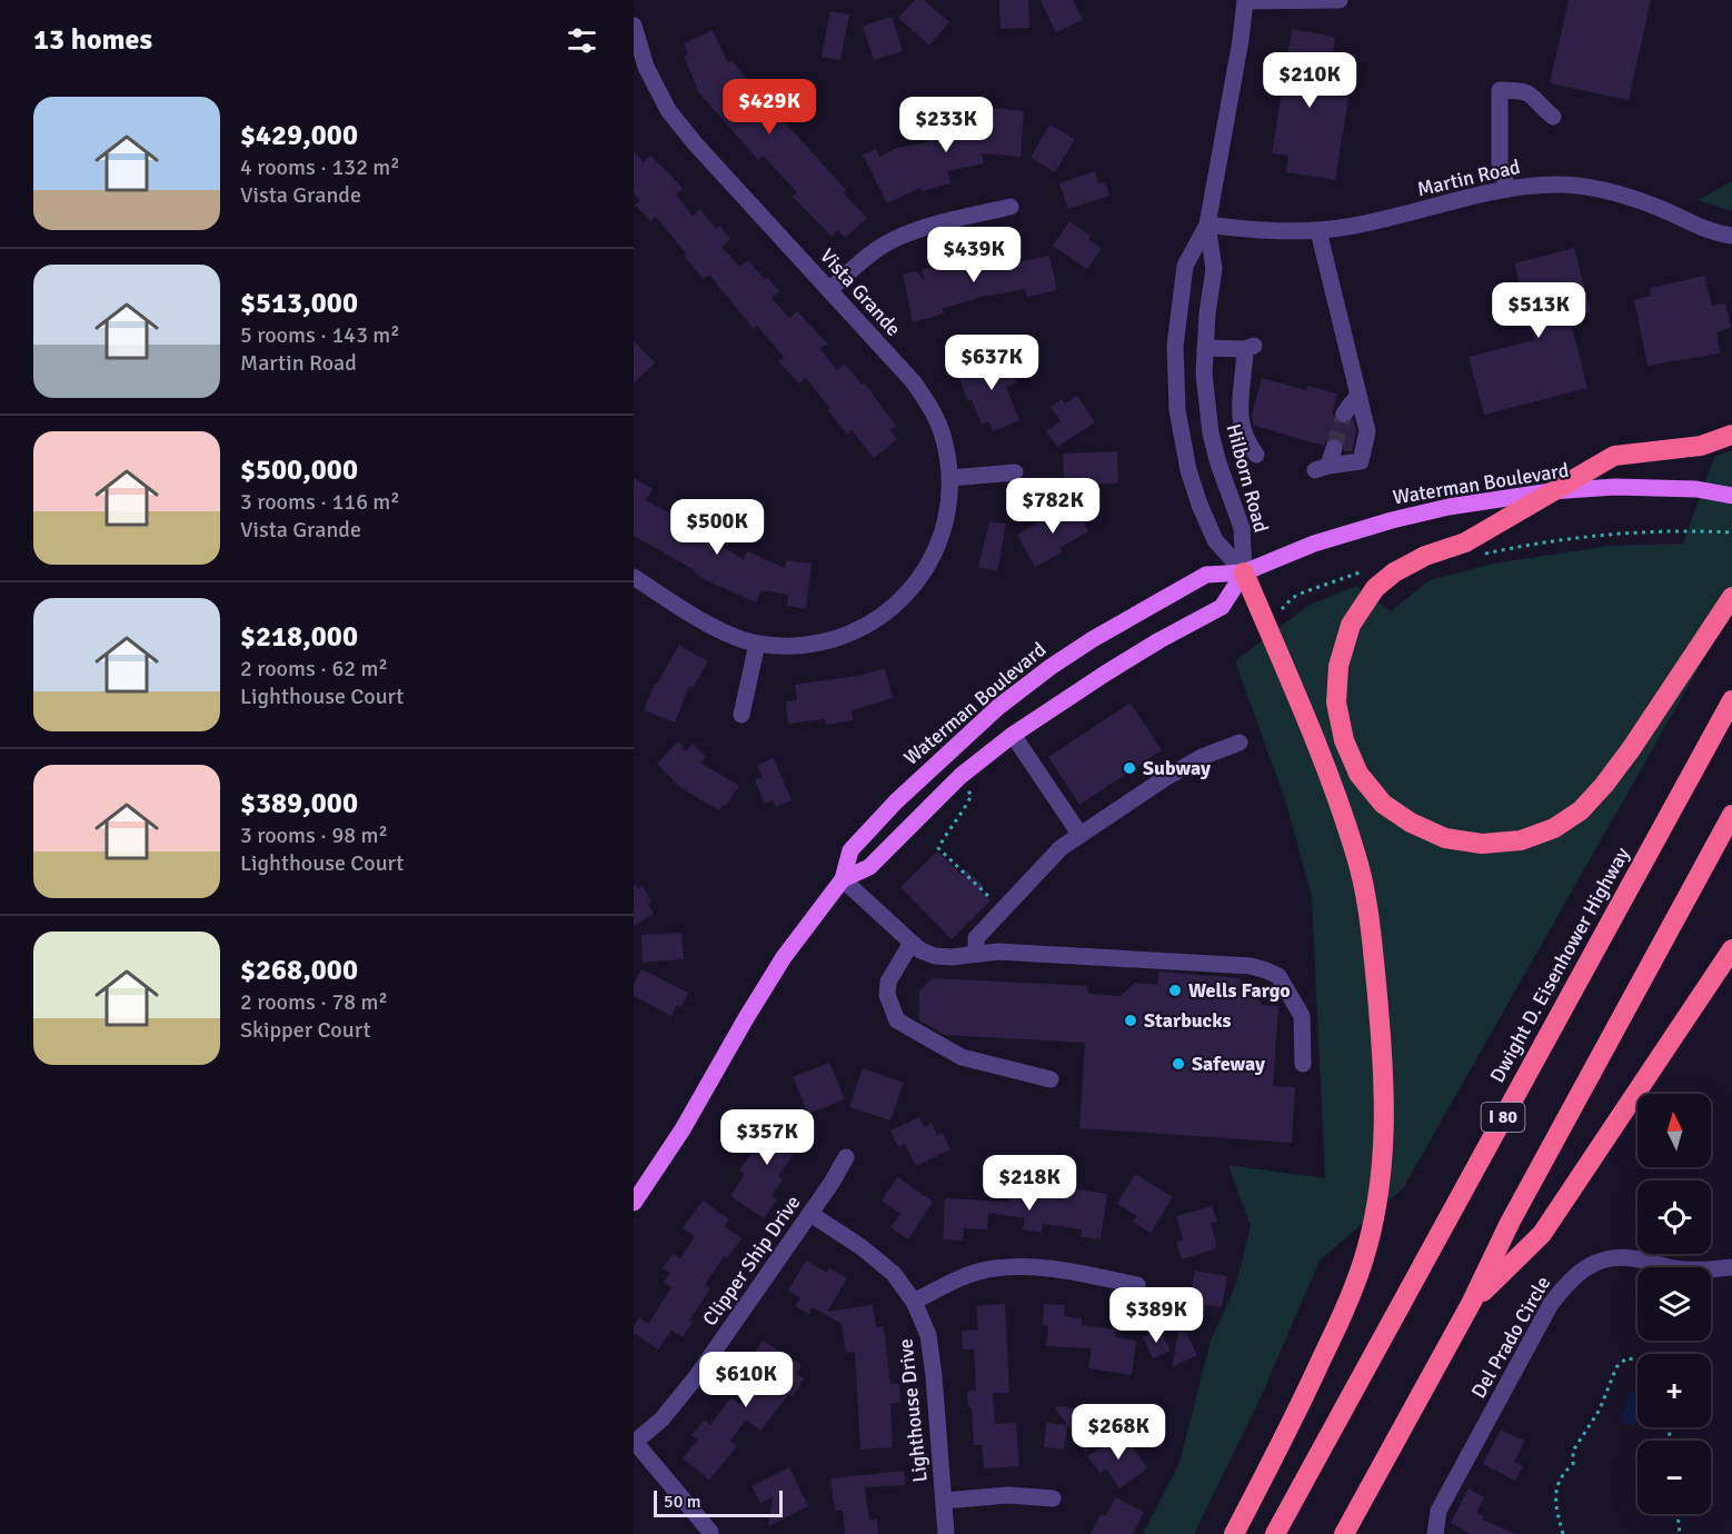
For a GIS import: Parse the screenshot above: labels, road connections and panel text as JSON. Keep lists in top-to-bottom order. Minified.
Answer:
{"streets":{"highway":["Dwight D. Eisenhower Highway","I 80"],"main road":["Waterman Boulevard"],"street":["Martin Road","Vista Grande","Hilborn Road","Clipper Ship Drive","Del Prado Circle","Lighthouse Drive"]},"crossings":[["Martin Road","Hilborn Road"],["Hilborn Road","Waterman Boulevard"],["Clipper Ship Drive","Lighthouse Drive"]],"places":["Subway","Wells Fargo","Starbucks","Safeway"],"scale_bar":"50 m","north":"top","page":{"heading":"13 homes","price":["$210K","$429K","$233K","$439K","$513K","$637K","$782K","$500K","$357K","$218K","$389K","$610K","$268K"],"list":[{"name":"$429,000","note":"4 rooms · 132 m² · Vista Grande"},{"name":"$513,000","note":"5 rooms · 143 m² · Martin Road"},{"name":"$500,000","note":"3 rooms · 116 m² · Vista Grande"},{"name":"$218,000","note":"2 rooms · 62 m² · Lighthouse Court"},{"name":"$389,000","note":"3 rooms · 98 m² · Lighthouse Court"},{"name":"$268,000","note":"2 rooms · 78 m² · Skipper Court"}],"map_buttons":["+","−"],"scale":"50 m"}}
